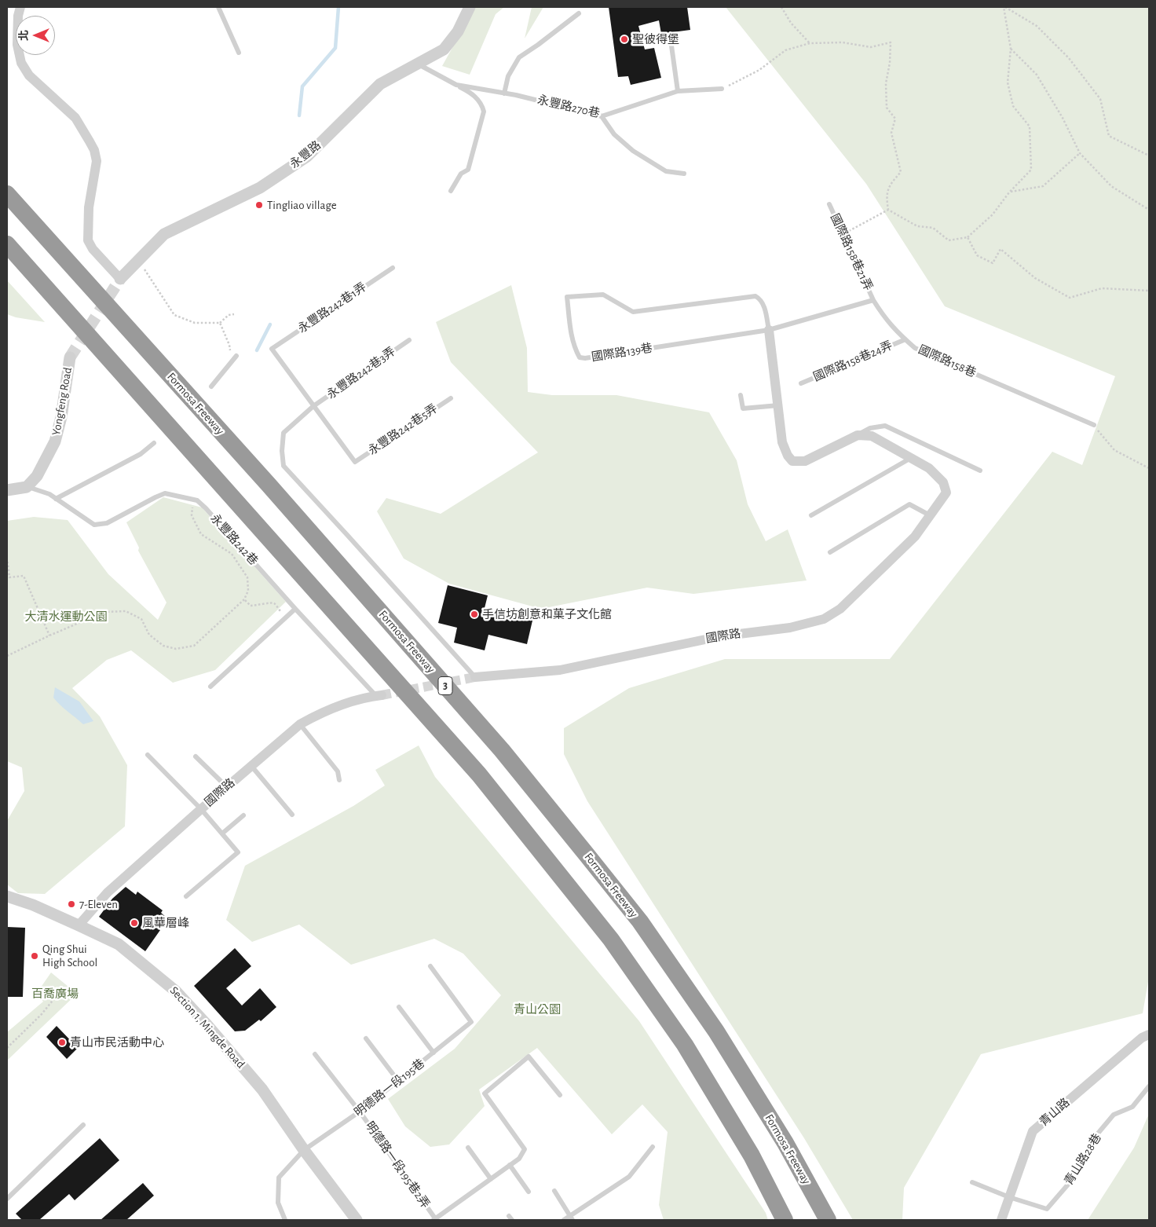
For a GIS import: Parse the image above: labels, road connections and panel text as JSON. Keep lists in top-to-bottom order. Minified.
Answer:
{"streets":{"highway":["Formosa Freeway","3"],"street":["永豐路","Yongfeng Road","國際路","Section 1, Mingde Road","青山路"],"lane":["永豐路270巷","國際路158巷21弄","永豐路242巷1弄","國際路139巷","國際路158巷24弄","國際路158巷","永豐路242巷3弄","永豐路242巷5弄","永豐路242巷","明德路一段195巷","青山路28巷","明德路一段195巷2弄"]},"crossings":[["永豐路270巷","永豐路"],["國際路158巷21弄","國際路158巷"],["永豐路242巷1弄","永豐路242巷3弄"],["永豐路242巷1弄","永豐路242巷5弄"],["國際路158巷24弄","國際路158巷"],["永豐路242巷3弄","永豐路242巷5弄"],["Yongfeng Road","永豐路242巷"],["永豐路242巷","國際路"],["國際路","Section 1, Mingde Road"],["Section 1, Mingde Road","明德路一段195巷"],["明德路一段195巷","明德路一段195巷2弄"],["青山路","青山路28巷"]],"parks":["大清水運動公園","百喬廣場","青山公園"],"places":["聖彼得堡","Tingliao village","手信坊創意和菓子文化館","7-Eleven","風華層峰","Qing Shui High School","青山市民活動中心"],"north":"left"}
